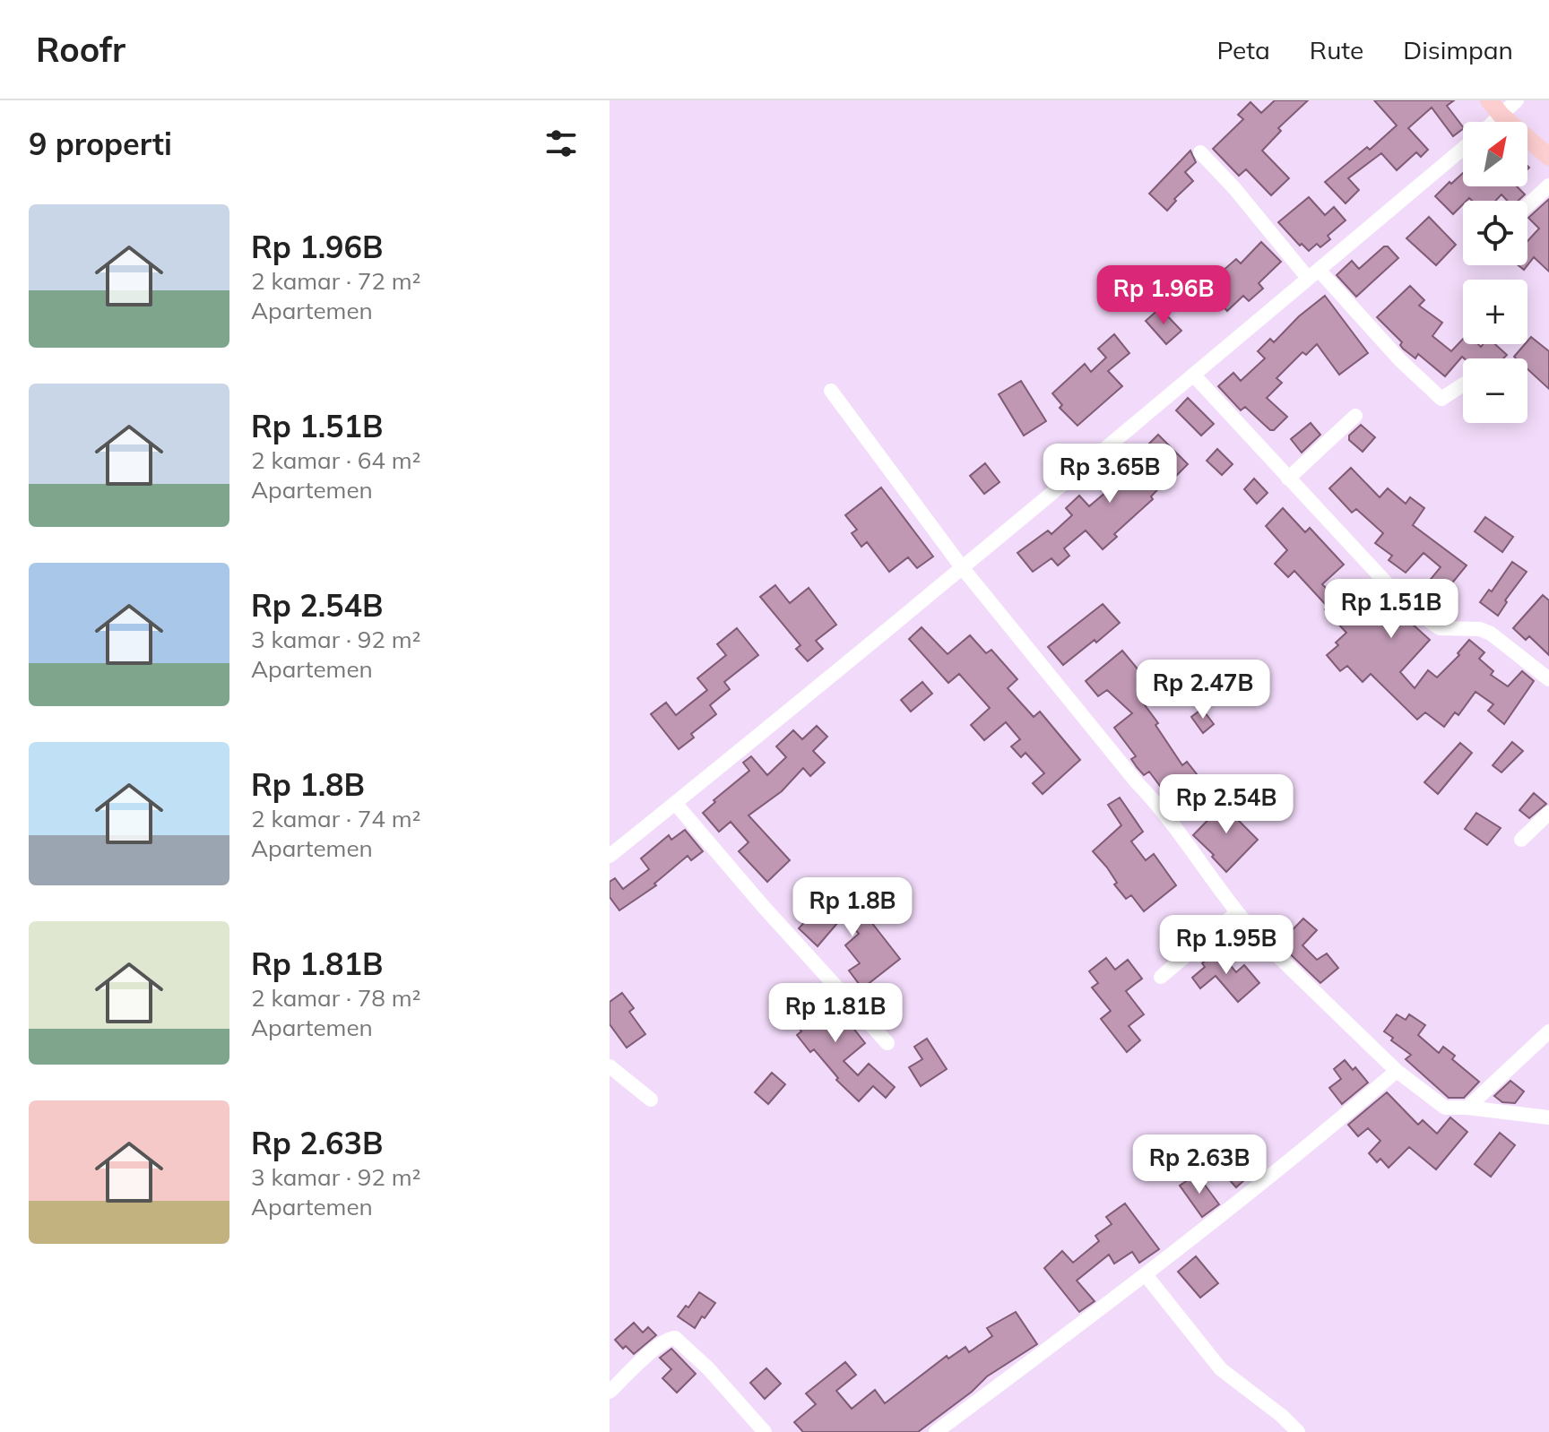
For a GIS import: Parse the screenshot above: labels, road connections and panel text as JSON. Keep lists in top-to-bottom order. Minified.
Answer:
{"north":"top right","page":{"header":"Roofr","nav":["Peta","Rute","Disimpan"],"heading":"9 properti","map_buttons":["+","−"],"list":[{"name":"Rp 1.96B","note":"2 kamar · 72 m² · Apartemen"},{"name":"Rp 1.51B","note":"2 kamar · 64 m² · Apartemen"},{"name":"Rp 2.54B","note":"3 kamar · 92 m² · Apartemen"},{"name":"Rp 1.8B","note":"2 kamar · 74 m² · Apartemen"},{"name":"Rp 1.81B","note":"2 kamar · 78 m² · Apartemen"},{"name":"Rp 2.63B","note":"3 kamar · 92 m² · Apartemen"}],"price":["Rp 1.96B","Rp 3.65B","Rp 1.51B","Rp 2.47B","Rp 2.54B","Rp 1.8B","Rp 1.95B","Rp 1.81B","Rp 2.63B"]}}
